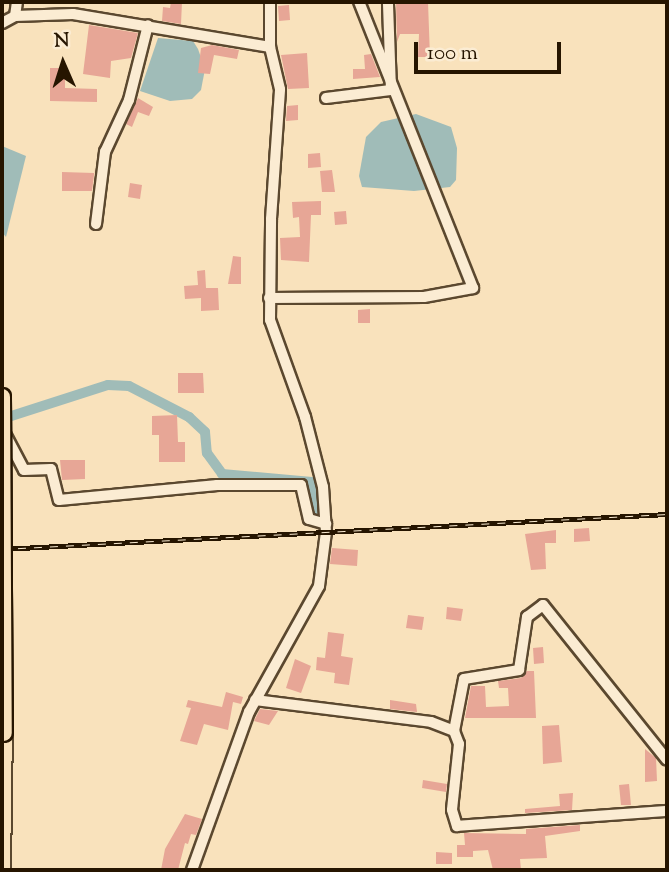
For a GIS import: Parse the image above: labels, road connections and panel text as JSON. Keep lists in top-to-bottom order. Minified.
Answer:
{"scale_bar":"100 m","north":"top"}
